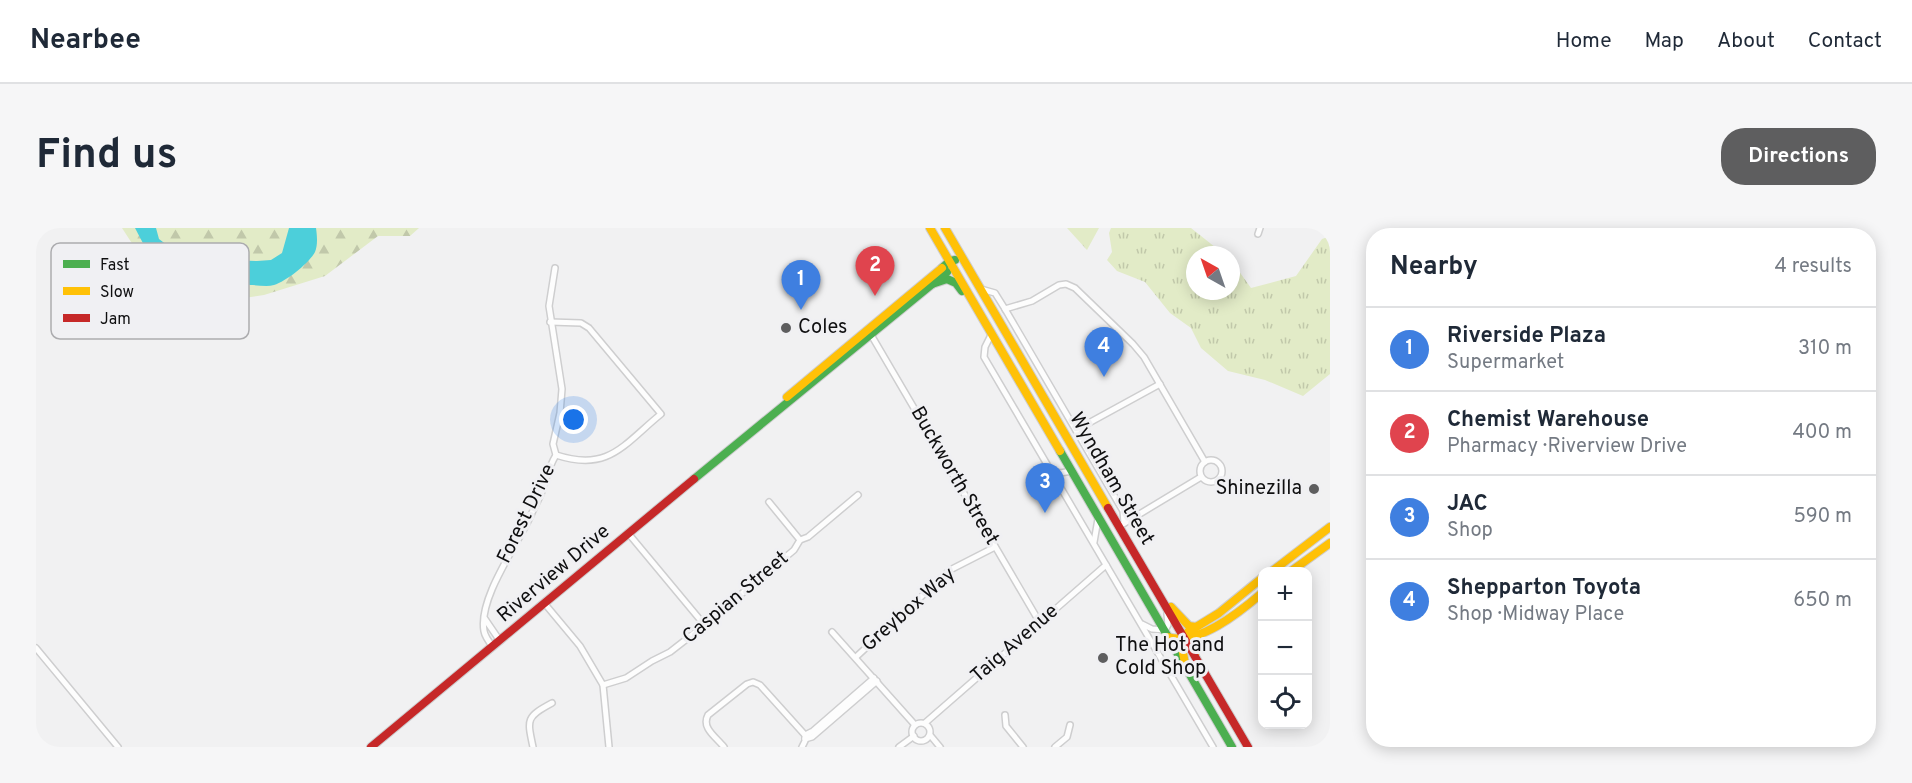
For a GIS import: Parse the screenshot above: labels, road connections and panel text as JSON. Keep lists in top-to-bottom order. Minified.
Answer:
{"streets":{"main road":["Wyndham Street","Riverview Drive"],"street":["Buckworth Street","Forest Drive","Caspian Street","Greybox Way","Taig Avenue"]},"crossings":[["Buckworth Street","Riverview Drive"],["Buckworth Street","Greybox Way"],["Buckworth Street","Taig Avenue"],["Wyndham Street","Riverview Drive"]],"places":["Coles","Shinezilla","The Hot and Cold Shop"],"legend":["Fast","Slow","Jam"],"north":"top left","page":{"header":"Nearbee","nav":["Home","Map","About","Contact"],"buttons":"Directions","title":"Find us","heading":["Nearby","4 results"],"pins":["2","1","4","3"],"list":[{"mark":"1","name":"Riverside Plaza","note":"Supermarket","value":"310 m"},{"mark":"2","name":"Chemist Warehouse","note":"Pharmacy · Riverview Drive","value":"400 m"},{"mark":"3","name":"JAC","note":"Shop","value":"590 m"},{"mark":"4","name":"Shepparton Toyota","note":"Shop · Midway Place","value":"650 m"}],"map_buttons":["+","−"]}}
